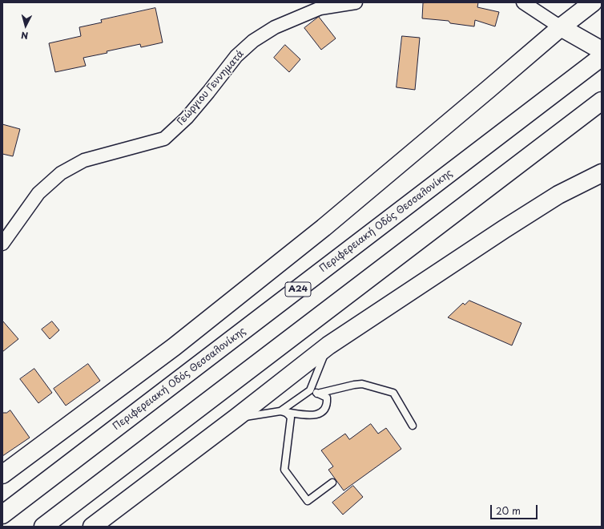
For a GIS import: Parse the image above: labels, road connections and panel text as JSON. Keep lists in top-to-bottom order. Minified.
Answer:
{"streets":{"main road":["Περιφερειακή Οδός Θεσσαλονίκης","Α24"],"street":["Γεώργιου Γεννηματά"]},"scale_bar":"20 m","north":"bottom"}
